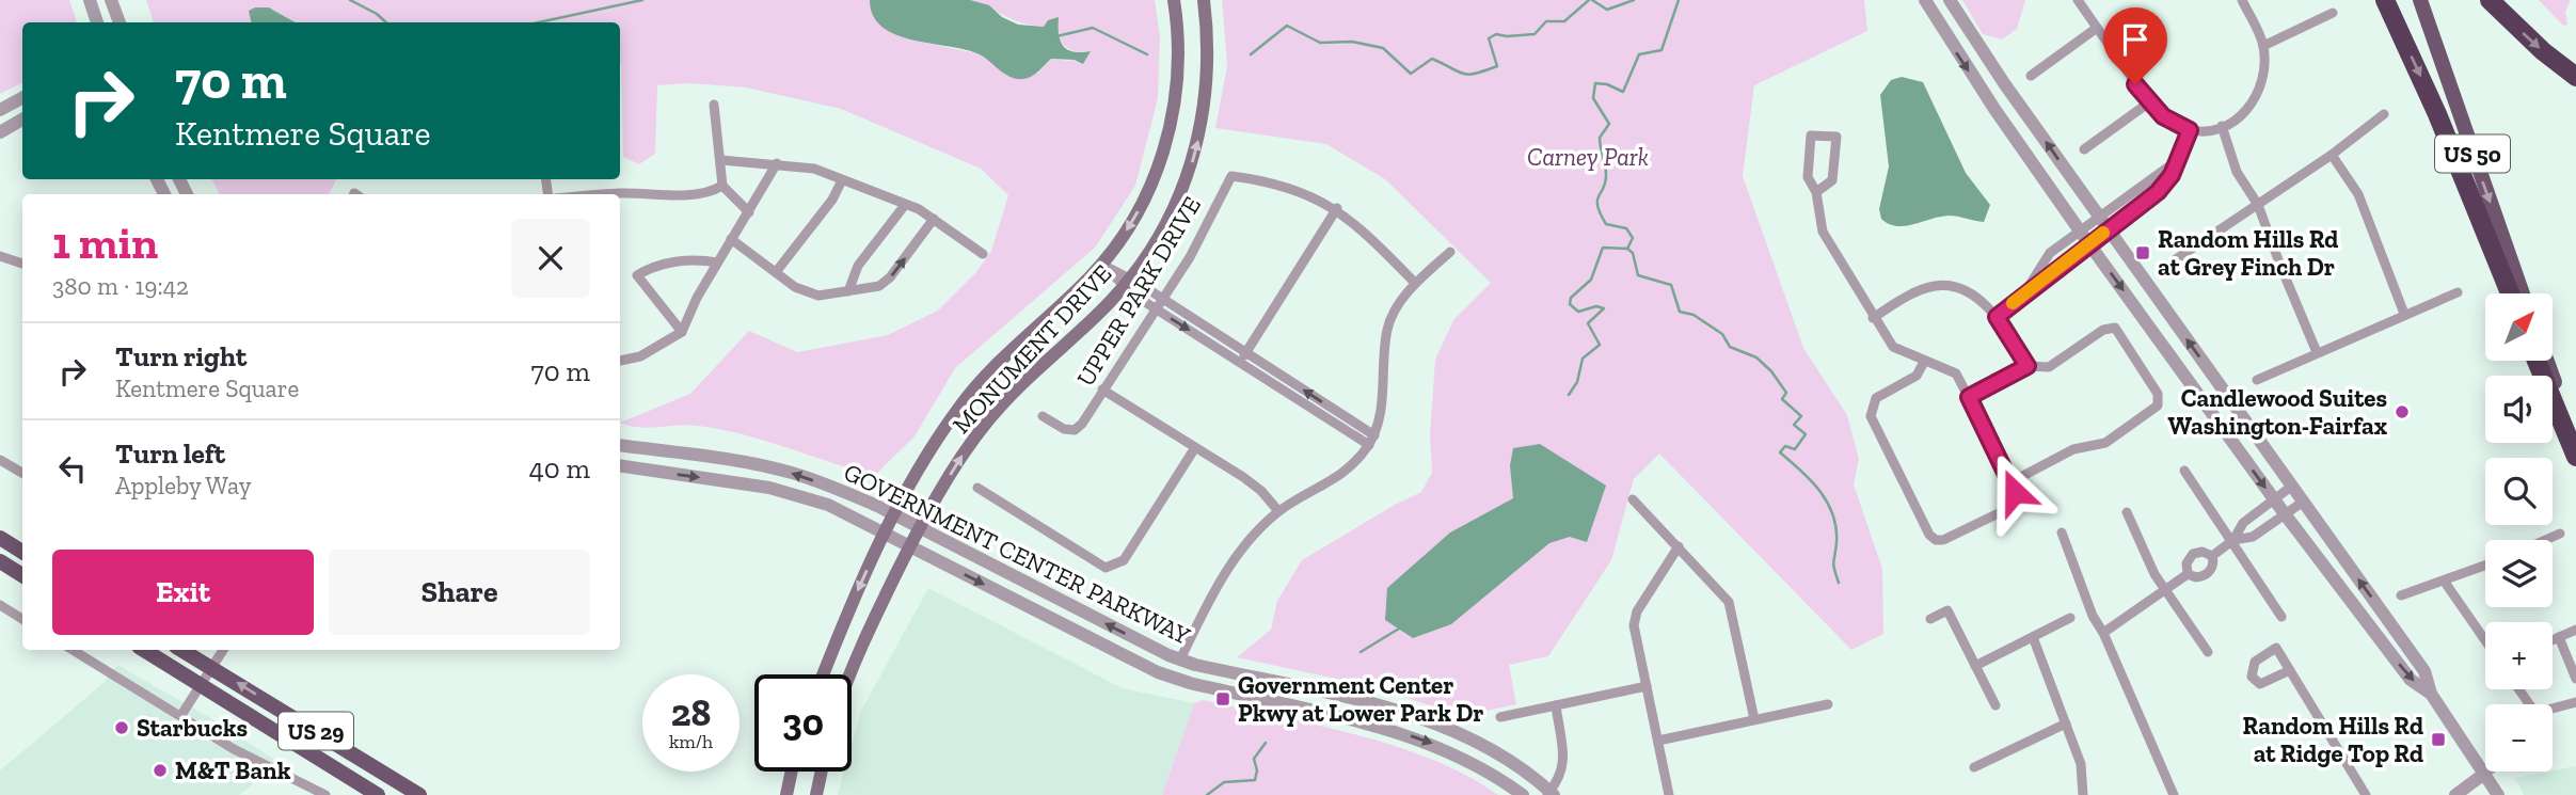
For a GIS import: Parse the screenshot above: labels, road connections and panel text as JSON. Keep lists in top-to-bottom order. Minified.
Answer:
{"streets":{"main road":["US 50","MONUMENT DRIVE","US 29"],"street":["UPPER PARK DRIVE","GOVERNMENT CENTER PARKWAY"]},"crossings":[["MONUMENT DRIVE","GOVERNMENT CENTER PARKWAY"]],"parks":["Carney Park"],"places":{"transit":["Random Hills Rd at Grey Finch Dr","Government Center Pkwy at Lower Park Dr","Random Hills Rd at Ridge Top Rd"],"other":["Candlewood Suites Washington-Fairfax","Starbucks","M&T Bank"]},"north":"top right","page":{"turn":["70 m","Kentmere Square"],"heading":["1 min","380 m · 19:42"],"map_buttons":["+","−"],"list":[{"name":"Turn right","note":"Kentmere Square","value":"70 m"},{"name":"Turn left","note":"Appleby Way","value":"40 m"}],"buttons":["Exit","Share"],"speed":"28 km/h","limit":"30"}}
